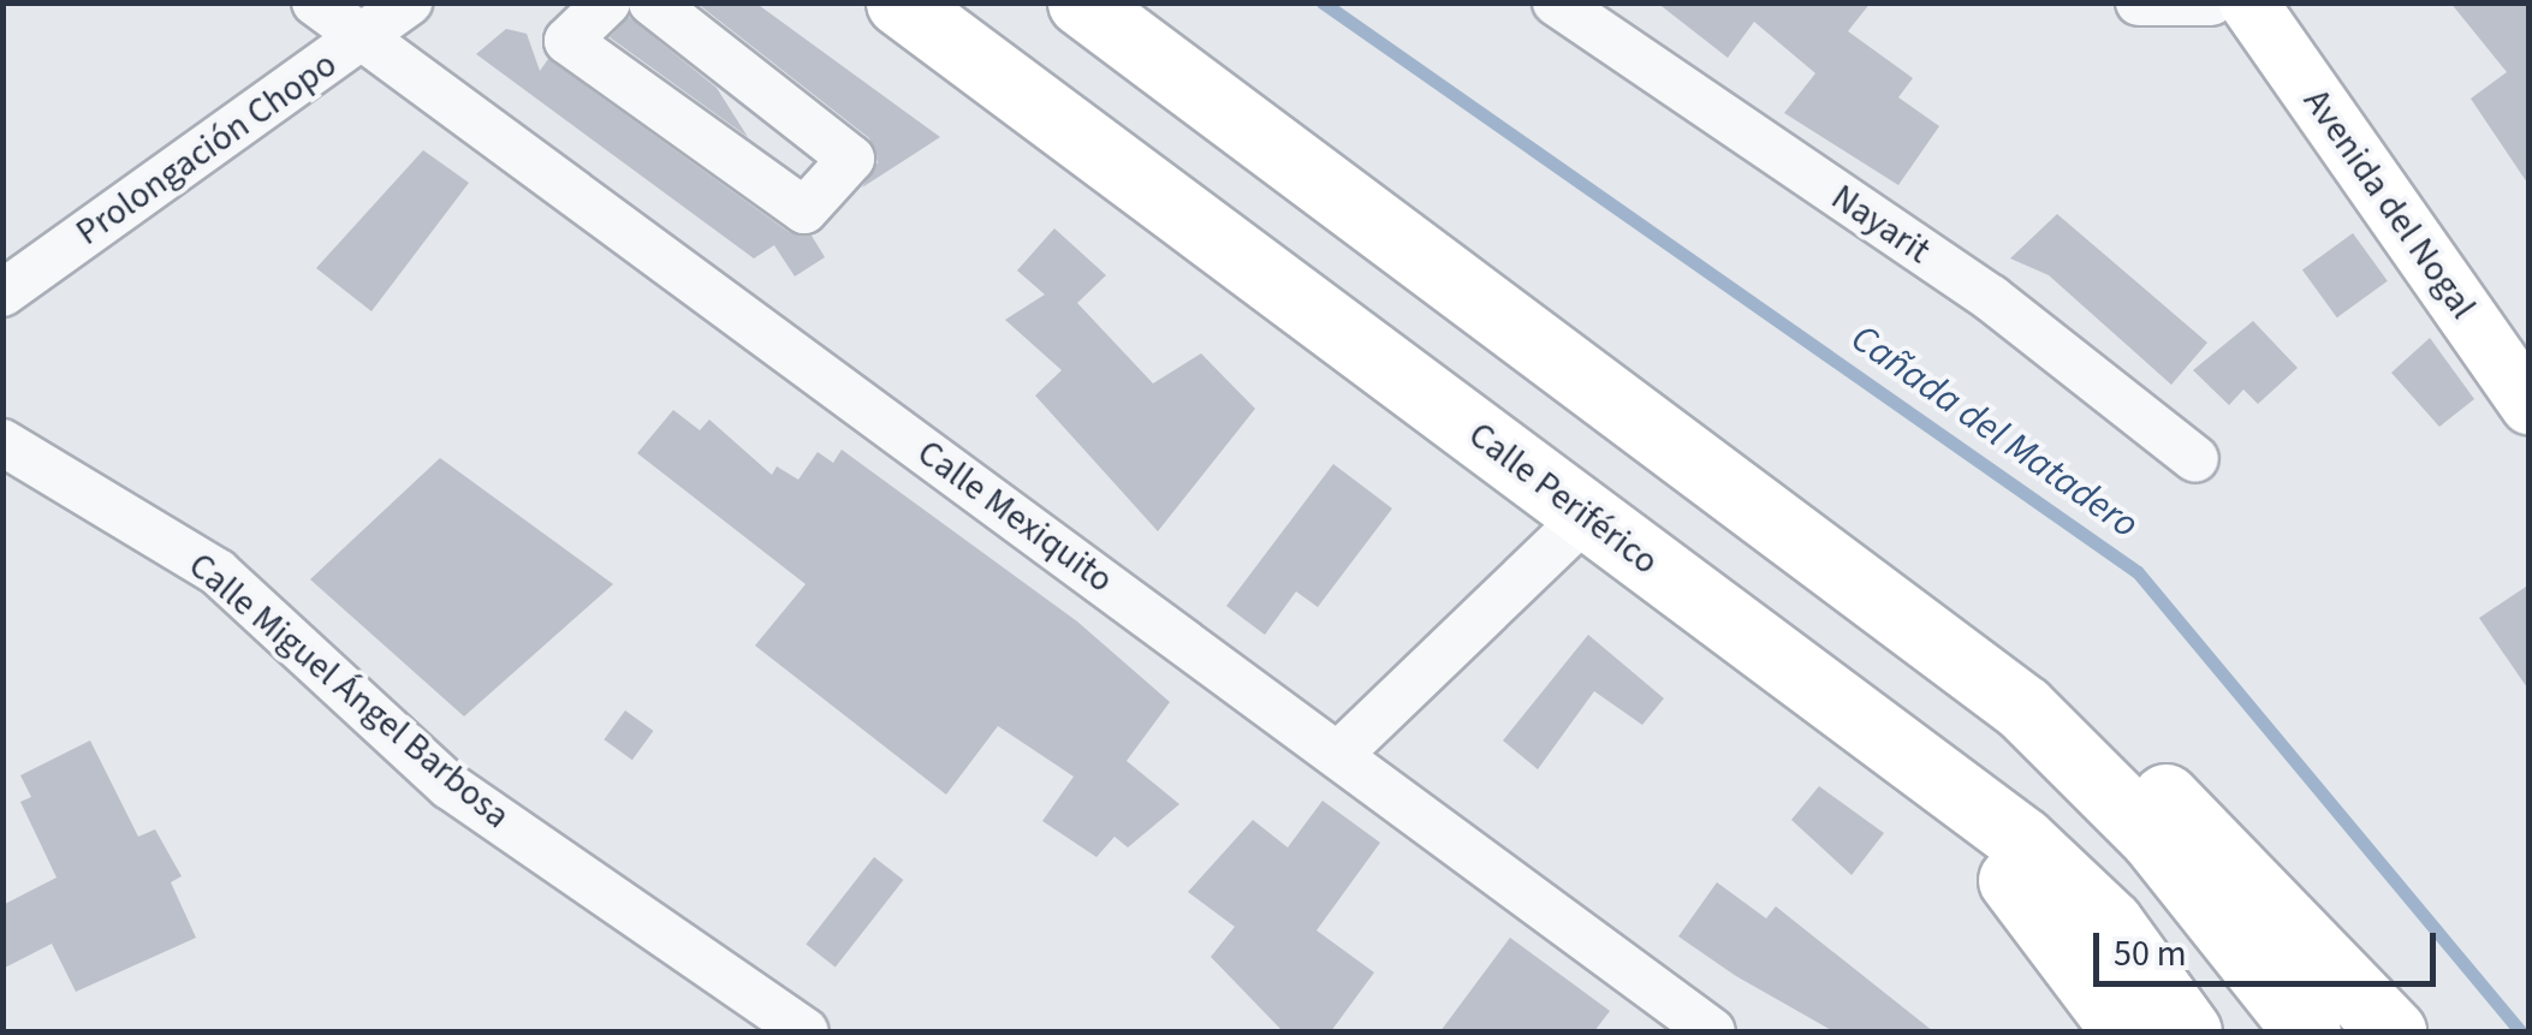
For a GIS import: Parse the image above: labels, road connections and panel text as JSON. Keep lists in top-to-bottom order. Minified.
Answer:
{"streets":{"highway":["Calle Periférico"],"main road":["Avenida del Nogal"],"street":["Prolongación Chopo","Nayarit","Calle Mexiquito","Calle Miguel Ángel Barbosa"]},"crossings":[["Prolongación Chopo","Calle Mexiquito"]],"water":["Cañada del Matadero"],"scale_bar":"50 m"}
